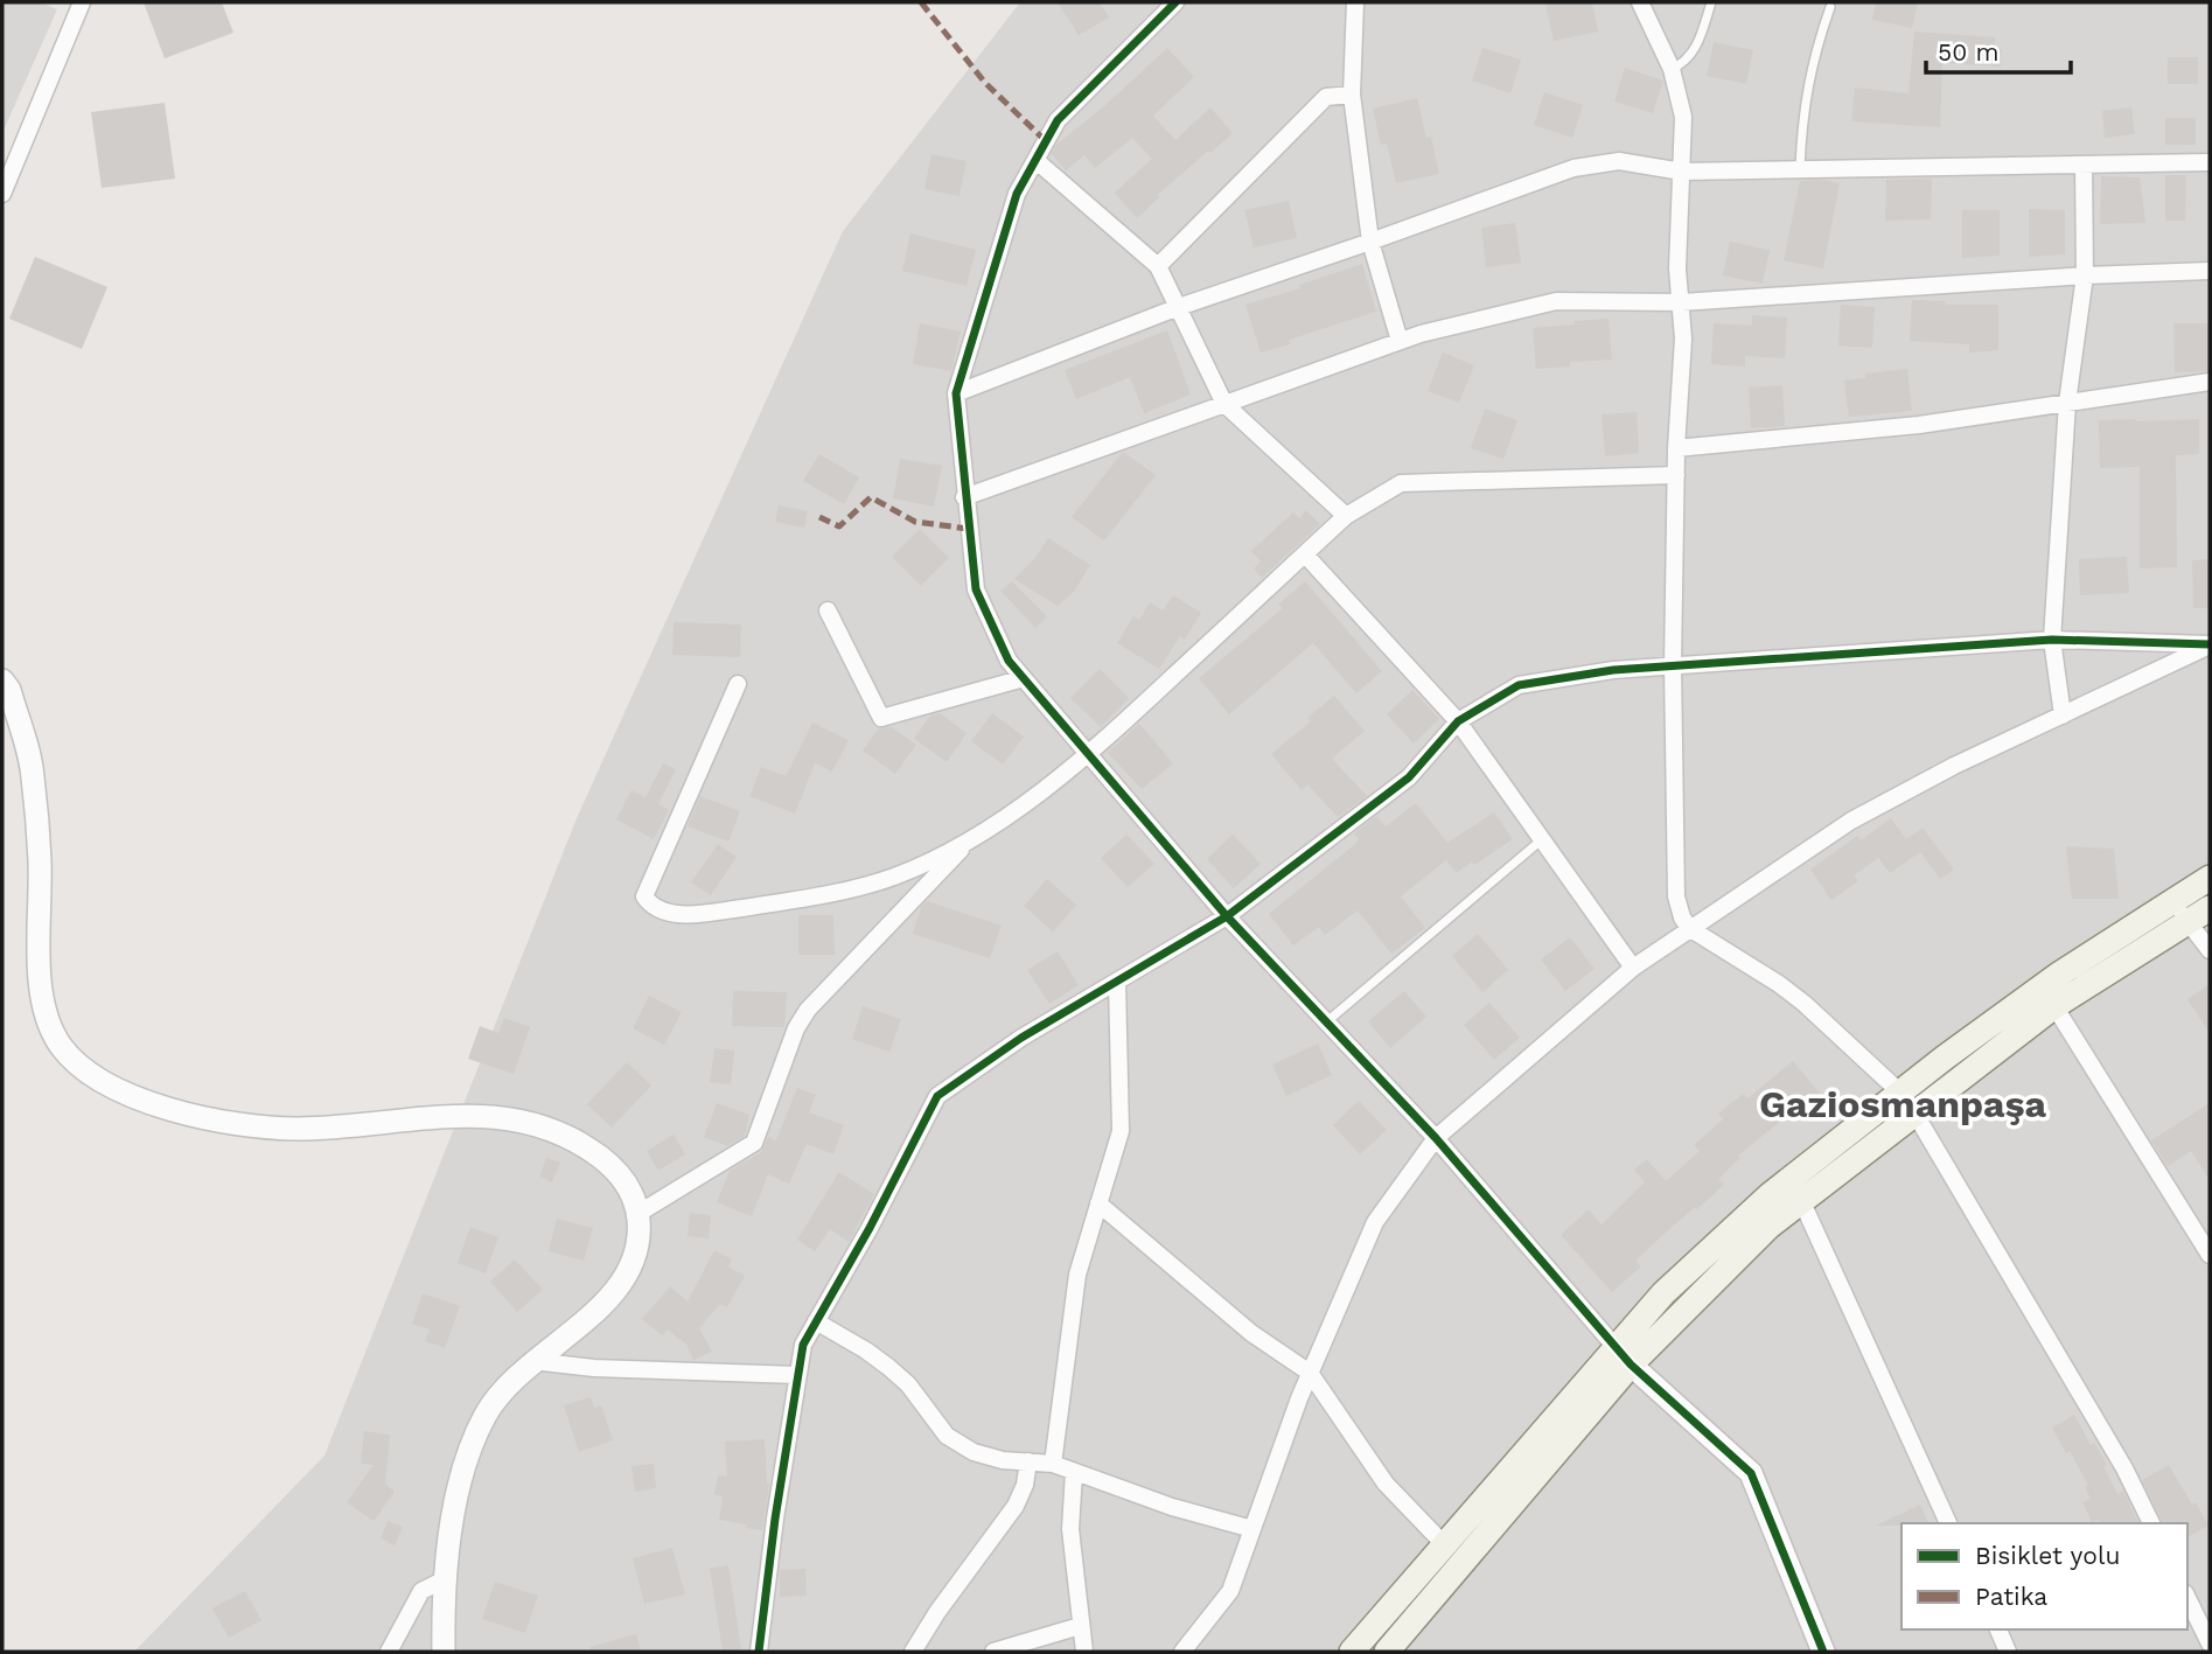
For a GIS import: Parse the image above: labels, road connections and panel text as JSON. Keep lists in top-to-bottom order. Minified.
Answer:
{"districts":["Gaziosmanpaşa"],"legend":["Bisiklet yolu","Patika"],"scale_bar":"50 m"}
